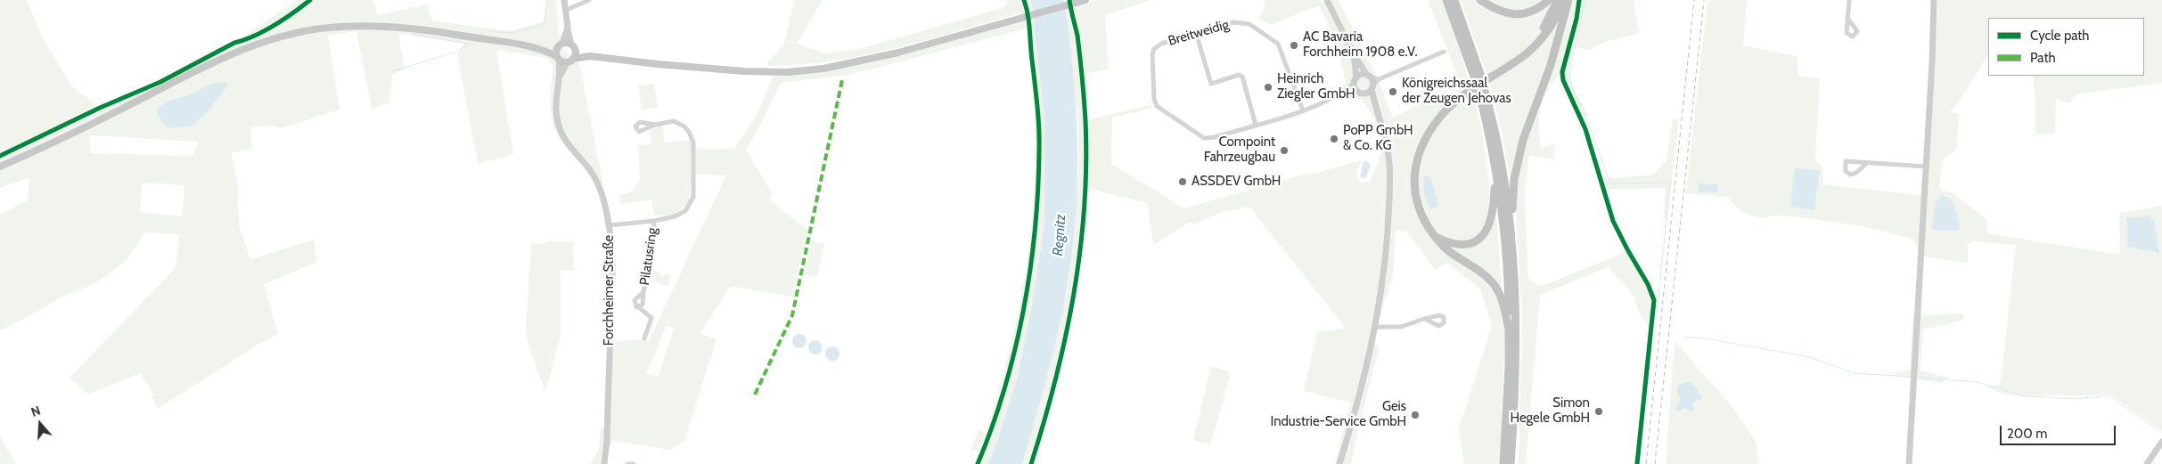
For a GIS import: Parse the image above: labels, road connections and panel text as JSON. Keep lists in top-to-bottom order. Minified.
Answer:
{"streets":{"main road":["Forchheimer Straße"],"street":["Breitweidig","Pilatusring"]},"crossings":[["Pilatusring","Forchheimer Straße"]],"water":["Regnitz"],"places":["AC Bavaria Forchheim 1908 e.V.","Heinrich Ziegler GmbH","Königreichssaal der Zeugen Jehovas","PoPP GmbH & Co. KG","Compoint Fahrzeugbau","ASSDEV GmbH","Simon Hegele GmbH","Geis Industrie-Service GmbH"],"legend":["Cycle path","Path"],"scale_bar":"200 m","north":"top"}
